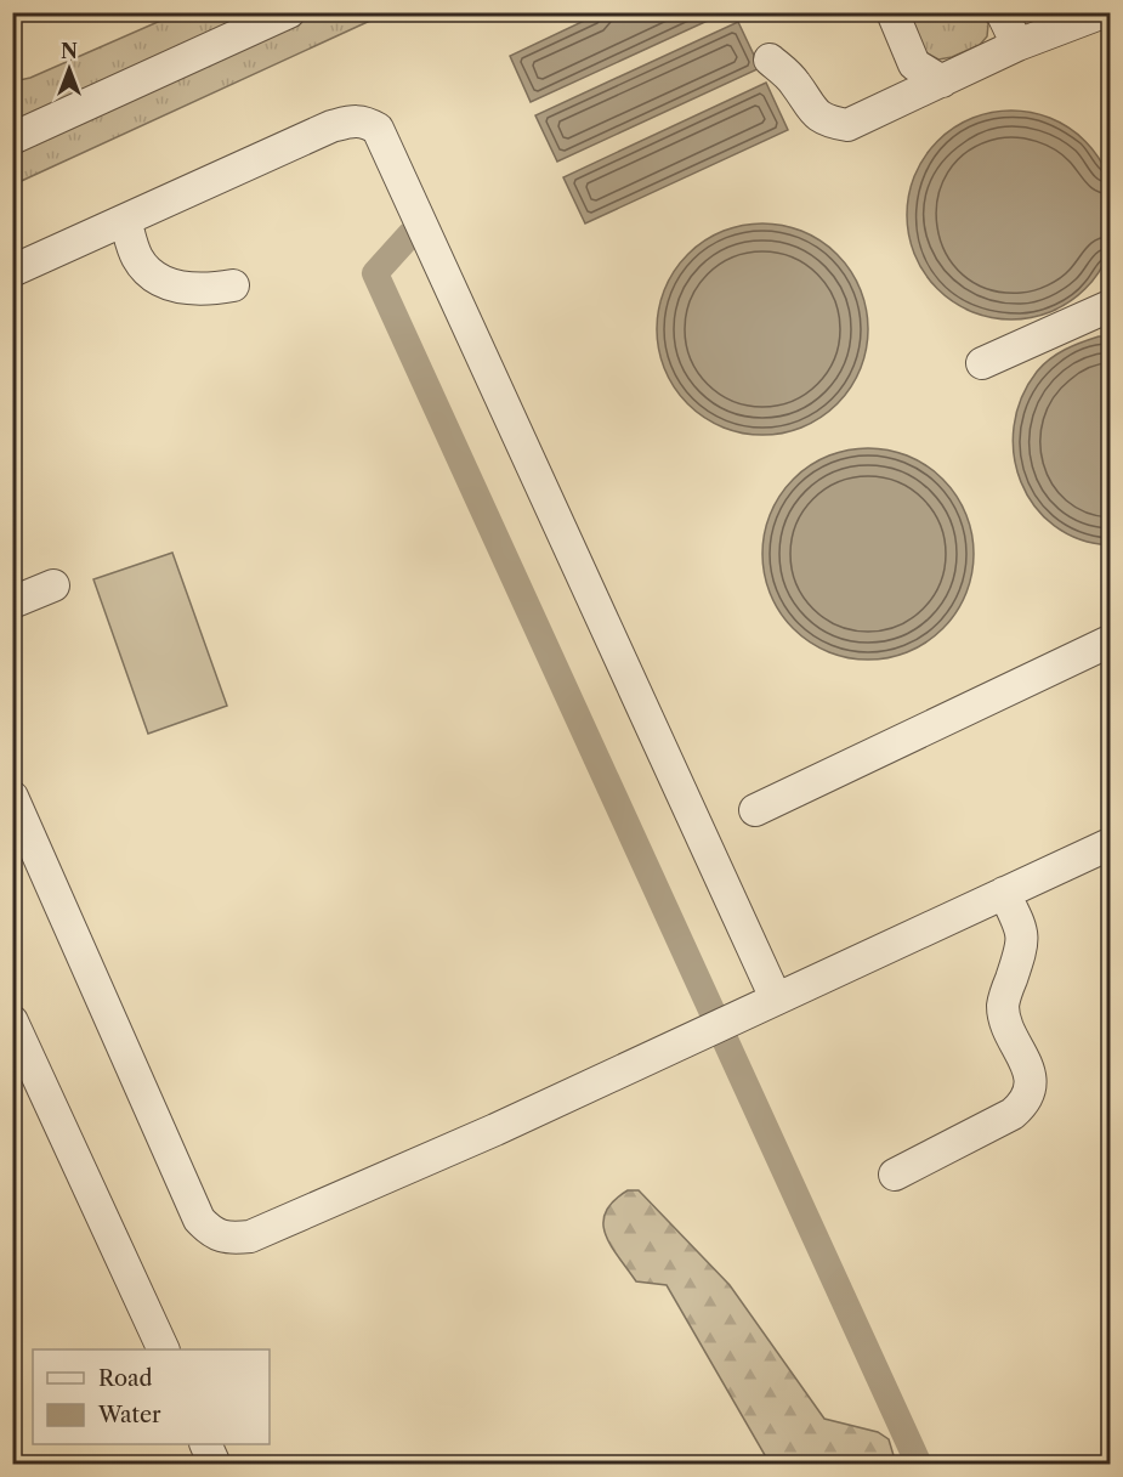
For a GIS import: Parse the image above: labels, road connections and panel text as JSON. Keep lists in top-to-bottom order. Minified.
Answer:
{"legend":["Road","Water"],"north":"top"}
